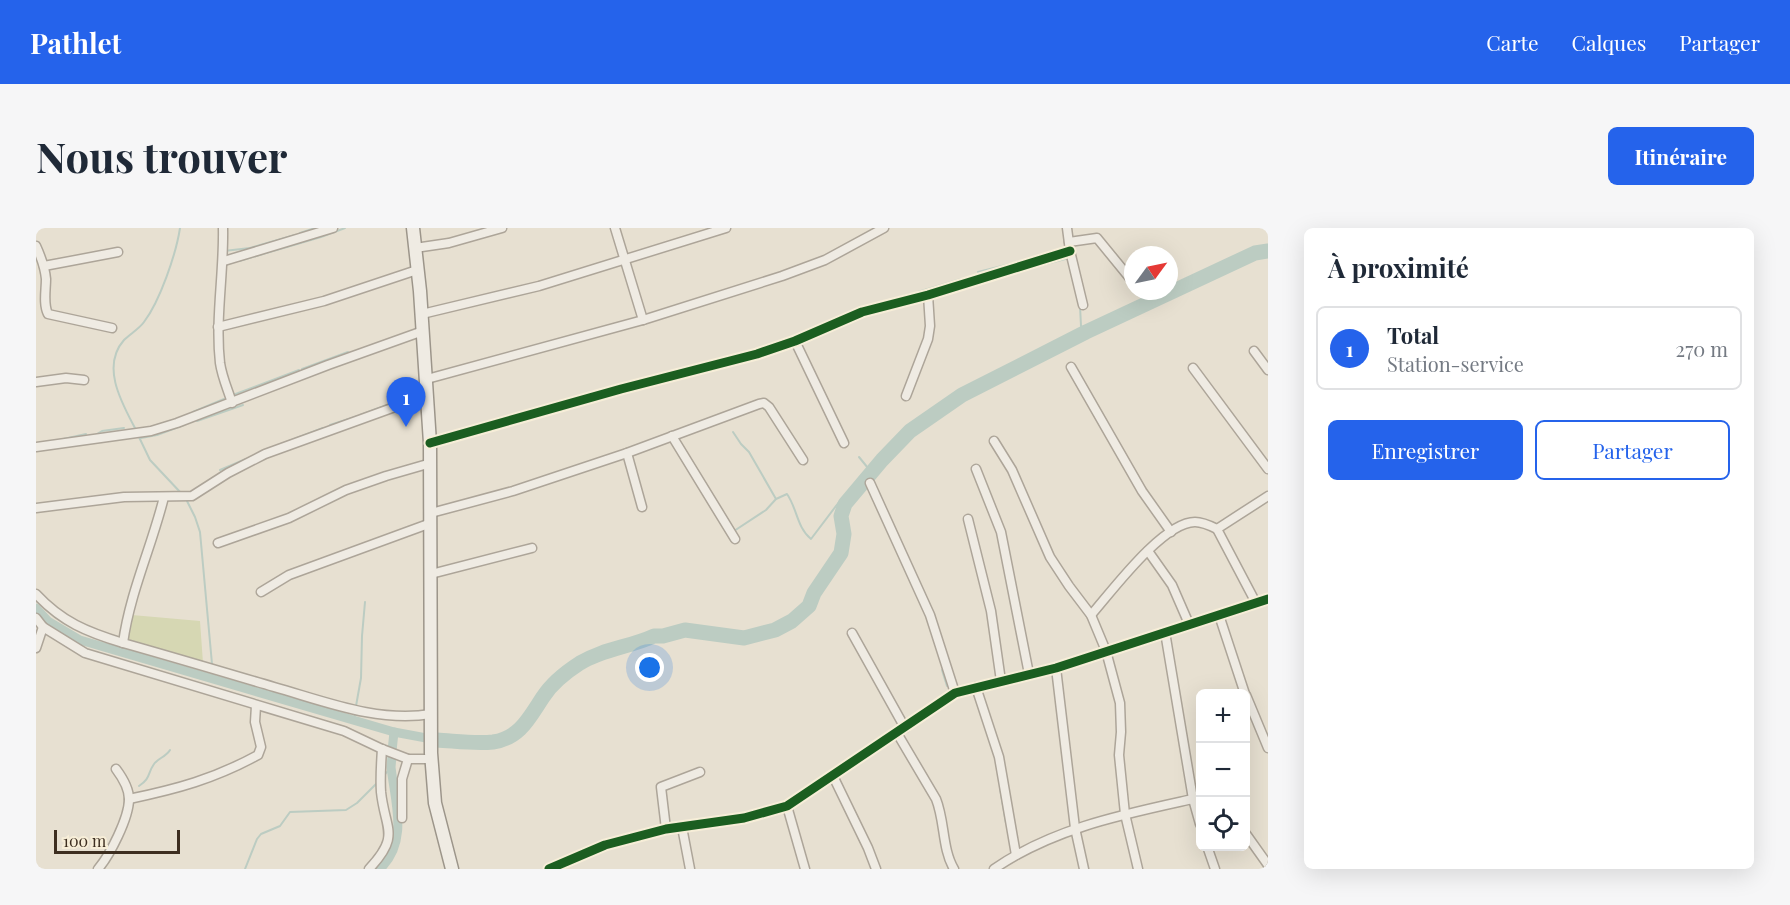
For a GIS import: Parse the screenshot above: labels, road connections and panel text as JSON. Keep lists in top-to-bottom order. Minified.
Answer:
{"scale_bar":"100 m","north":"top right","page":{"header":"Pathlet","nav":["Carte","Calques","Partager"],"buttons":["Itinéraire",["Enregistrer","Partager"]],"title":"Nous trouver","heading":"À proximité","list":[{"mark":"1","name":"Total","note":"Station-service","value":"270 m"}],"pins":"1","map_buttons":["+","−"],"scale":"100 m"}}
